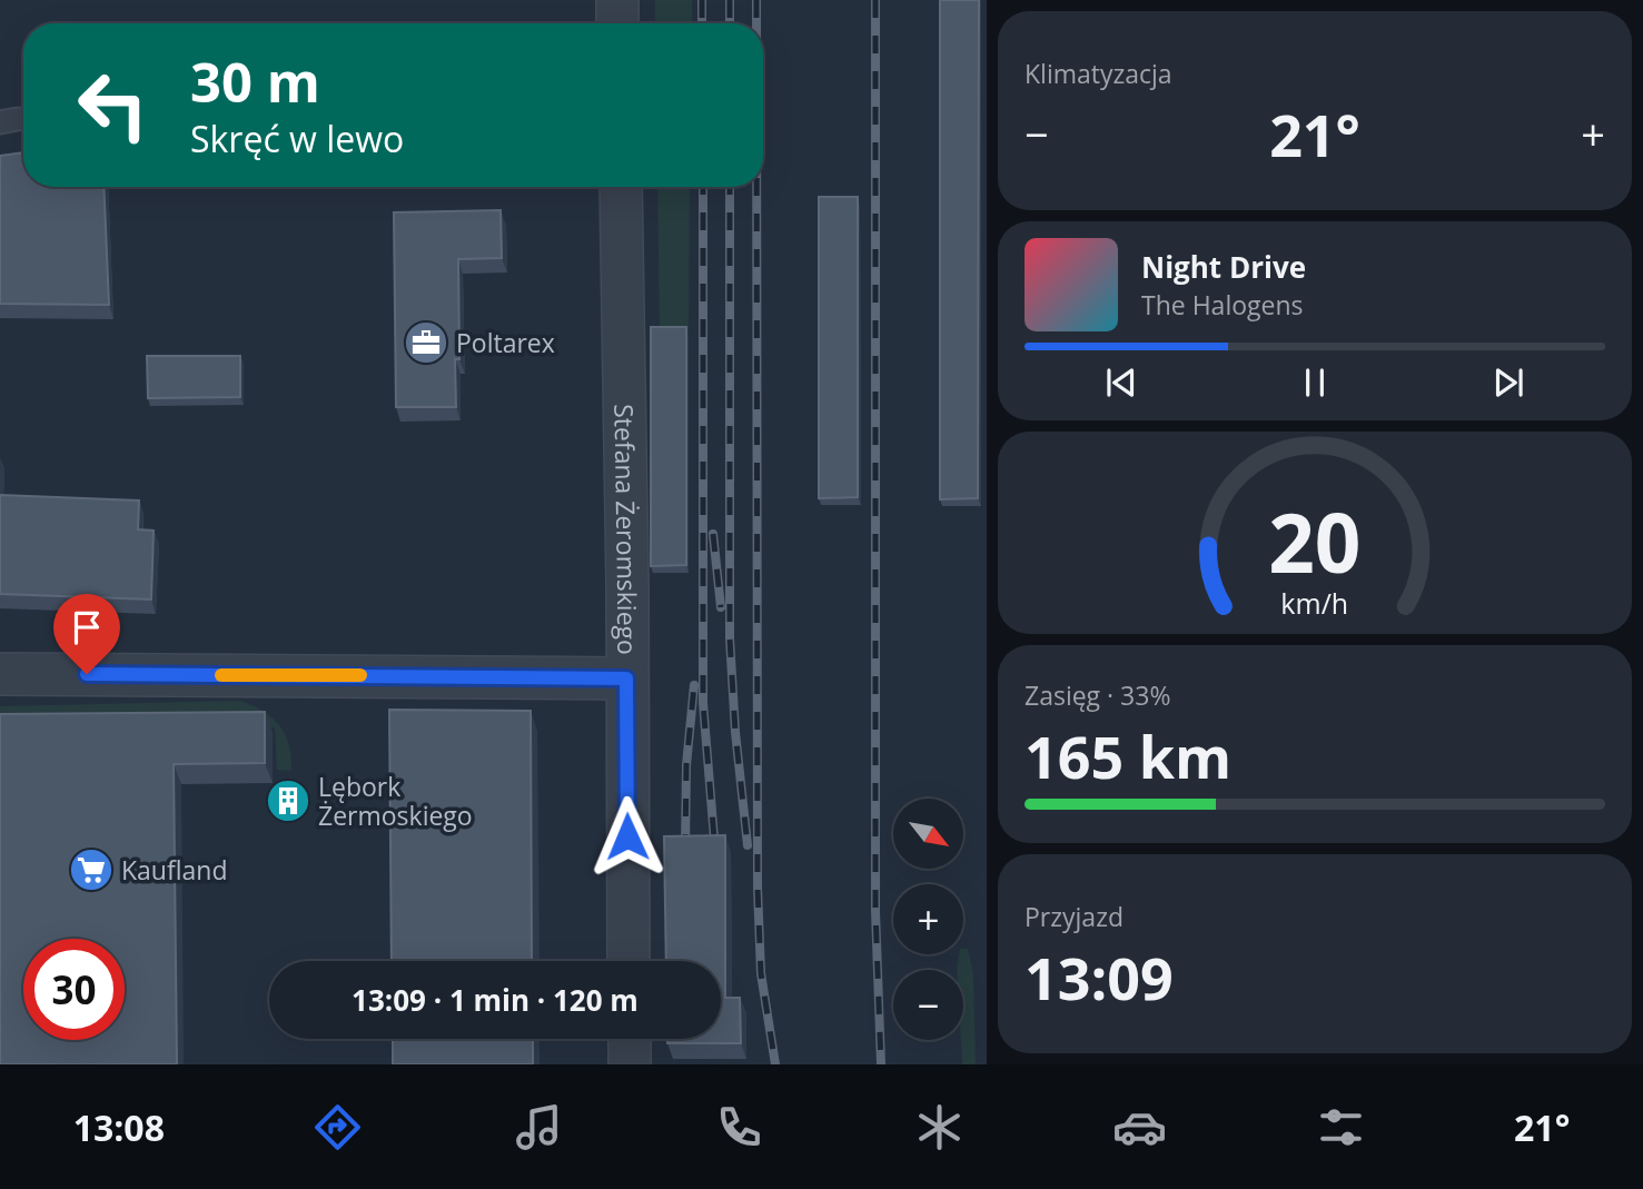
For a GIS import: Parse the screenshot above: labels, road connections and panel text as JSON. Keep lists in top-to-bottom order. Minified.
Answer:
{"streets":{"street":["Stefana Żeromskiego"]},"places":{"office":["Poltarex"],"building":["Lębork Żermoskiego"],"supermarket":["Kaufland"]},"north":"bottom right","page":{"tile":["Klimatyzacja",["Zasięg · 33%","165 km"],["Przyjazd","13:09"]],"turn":["30 m","Skręć w lewo"],"heat":["−","21°","+"],"song":["Night Drive","The Halogens"],"map_buttons":["+","−"],"limit":"30","trip":"13:09 · 1 min · 120 m","tabs":["13:08","21°"],"gauge":["20","km/h"]}}
